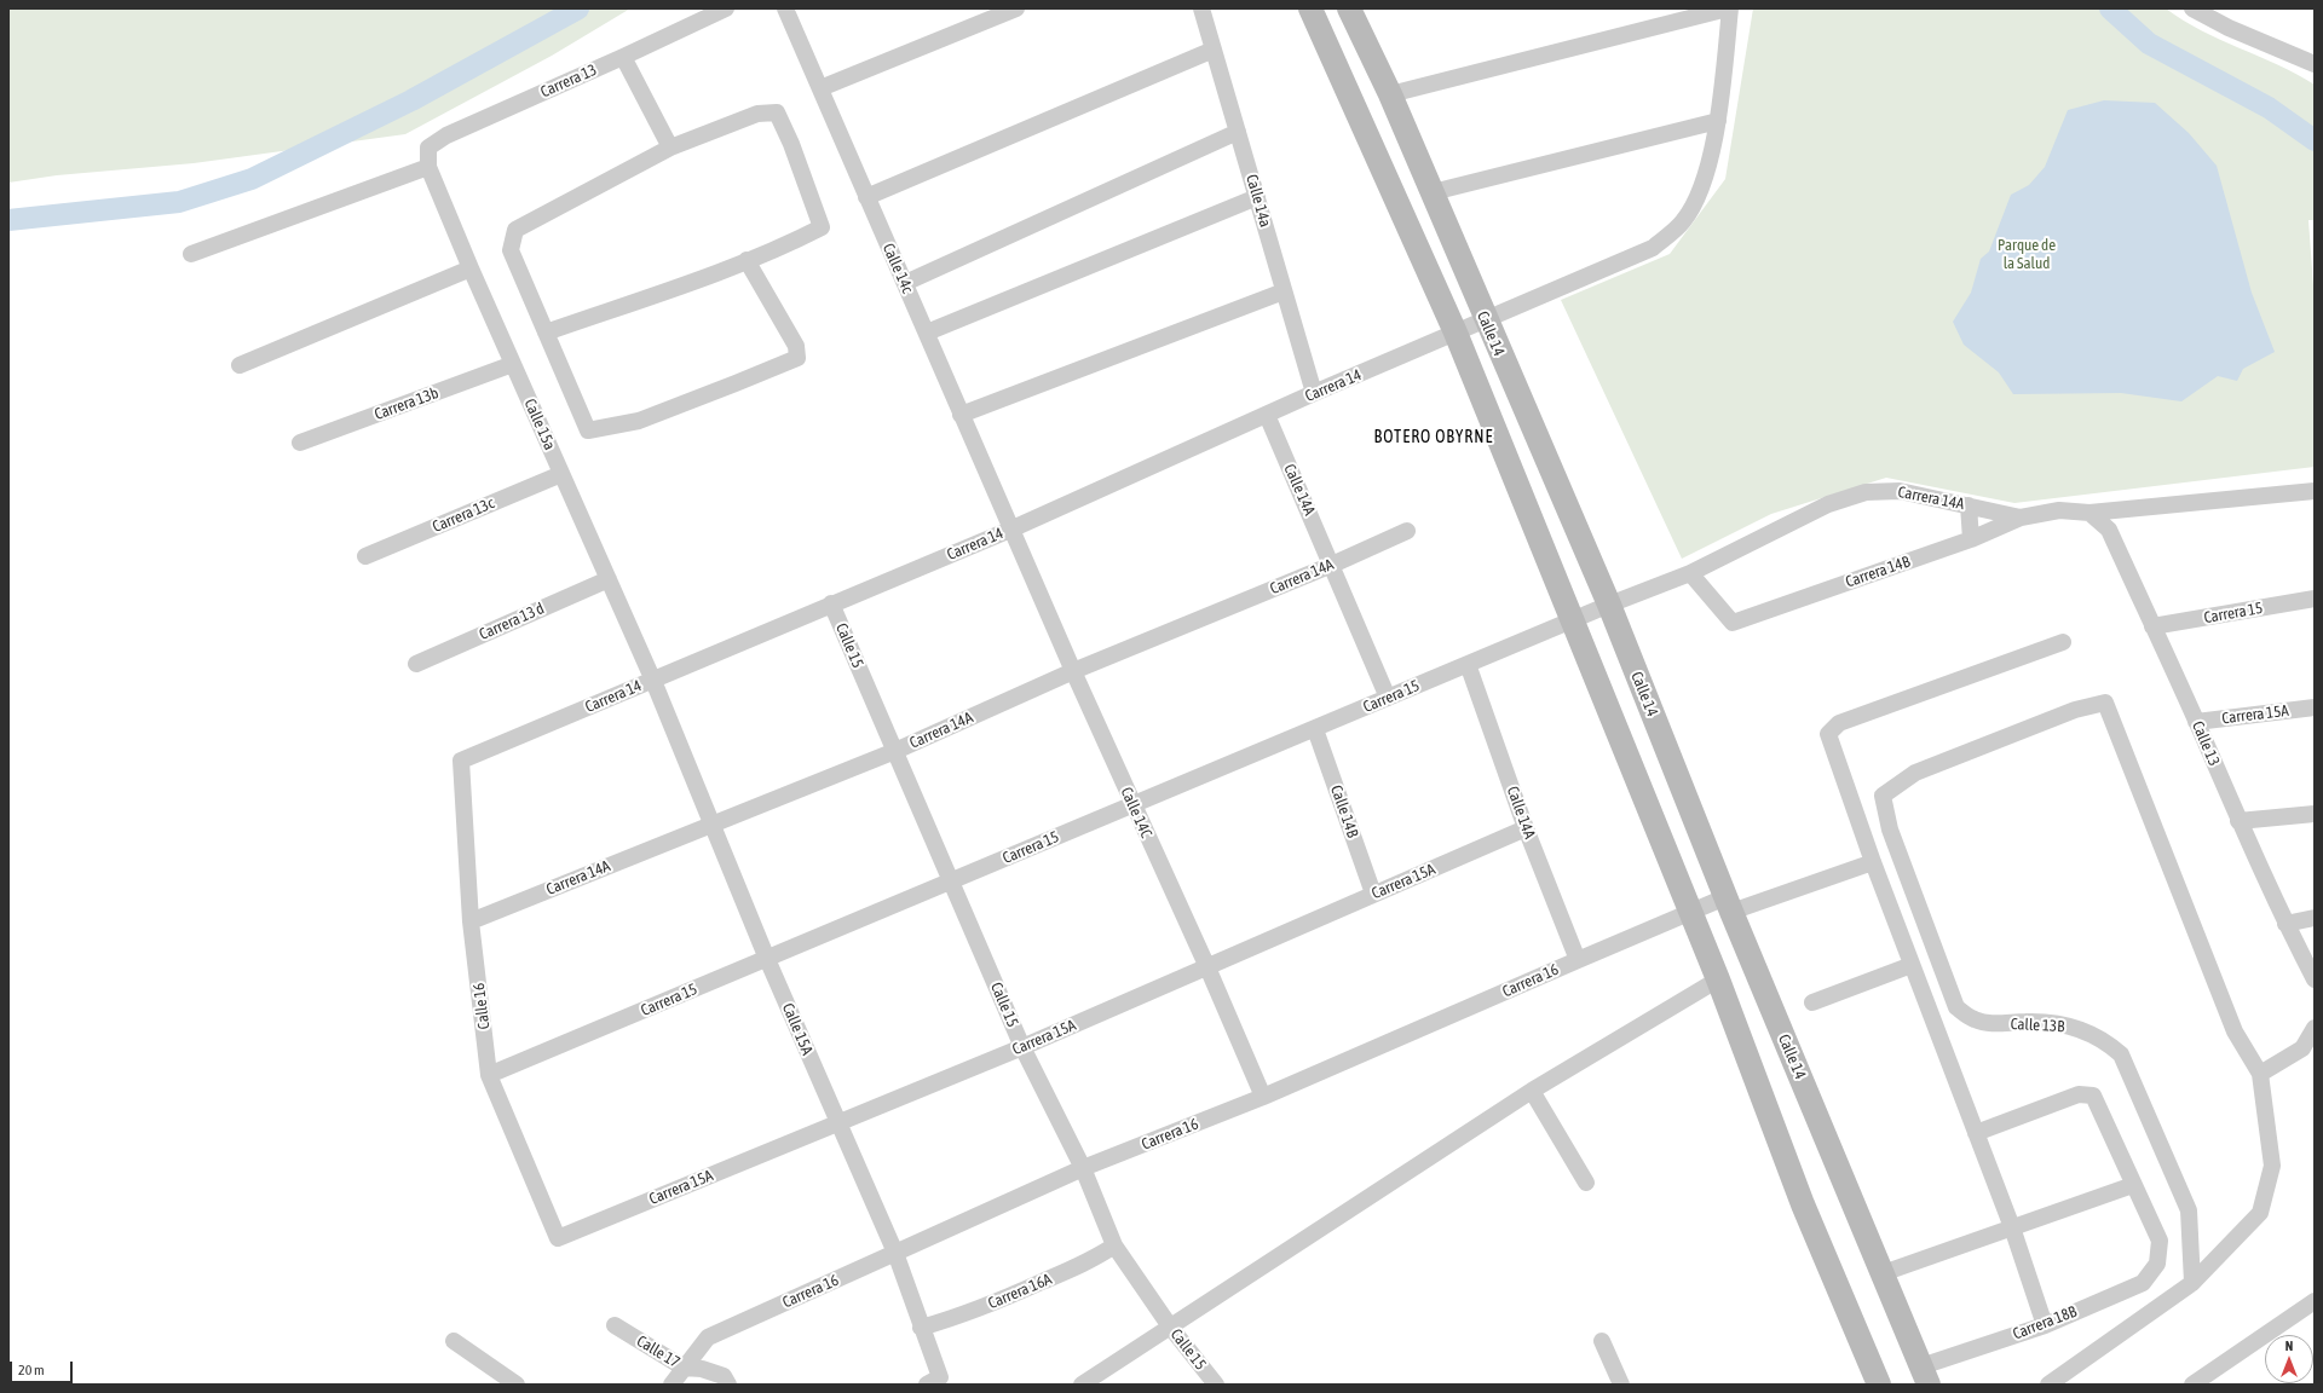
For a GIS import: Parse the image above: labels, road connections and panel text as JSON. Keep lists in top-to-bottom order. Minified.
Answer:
{"streets":{"main road":["Calle 14"],"street":["Carrera 13","Calle 14a","Calle 14c","Carrera 14","Carrera 13b","Calle 15a","Calle 14A","Carrera 14A","Carrera 13c","Carrera 14B","Carrera 15","Carrera 13 d","Calle 15","Carrera 15A","Calle 13","Calle 14B","Calle 14C","Carrera 16","Calle 16","Calle 13B","Calle 15A","Carrera 16A","Carrera 18B","Calle 17"]},"crossings":[["Carrera 13","Calle 15a"],["Calle 14a","Carrera 14"],["Calle 14c","Carrera 14"],["Calle 14c","Calle 14C"],["Calle 14","Carrera 14"],["Calle 14","Carrera 14A"],["Calle 14","Carrera 15"],["Calle 14","Carrera 16"],["Calle 14","Carrera 18B"],["Carrera 14","Calle 15a"],["Carrera 14","Calle 14A"],["Carrera 14","Calle 15"],["Carrera 14","Calle 14C"],["Carrera 14","Calle 16"],["Carrera 14","Calle 15A"],["Carrera 13b","Calle 15a"],["Calle 15a","Carrera 13c"],["Calle 15a","Carrera 13 d"],["Calle 15a","Calle 15A"],["Calle 14A","Carrera 14A"],["Calle 14A","Carrera 15"],["Calle 14A","Carrera 15A"],["Calle 14A","Carrera 16"],["Carrera 14A","Carrera 14B"],["Carrera 14A","Carrera 15"],["Carrera 14A","Calle 15"],["Carrera 14A","Calle 13"],["Carrera 14A","Calle 14C"],["Carrera 14A","Calle 16"],["Carrera 14A","Calle 15A"],["Carrera 15","Calle 15"],["Carrera 15","Calle 13"],["Carrera 15","Calle 14B"],["Carrera 15","Calle 14C"],["Carrera 15","Calle 16"],["Carrera 15","Calle 15A"],["Calle 15","Carrera 15A"],["Calle 15","Carrera 16"],["Calle 15","Carrera 16A"],["Carrera 15A","Calle 13"],["Carrera 15A","Calle 14B"],["Carrera 15A","Calle 14C"],["Carrera 15A","Calle 16"],["Carrera 15A","Calle 15A"],["Calle 14C","Carrera 16"],["Carrera 16","Calle 15A"],["Carrera 16","Calle 17"],["Calle 15A","Carrera 16A"]],"districts":["BOTERO OBYRNE"],"parks":["Parque de la Salud"],"scale_bar":"20 m","north":"top"}
